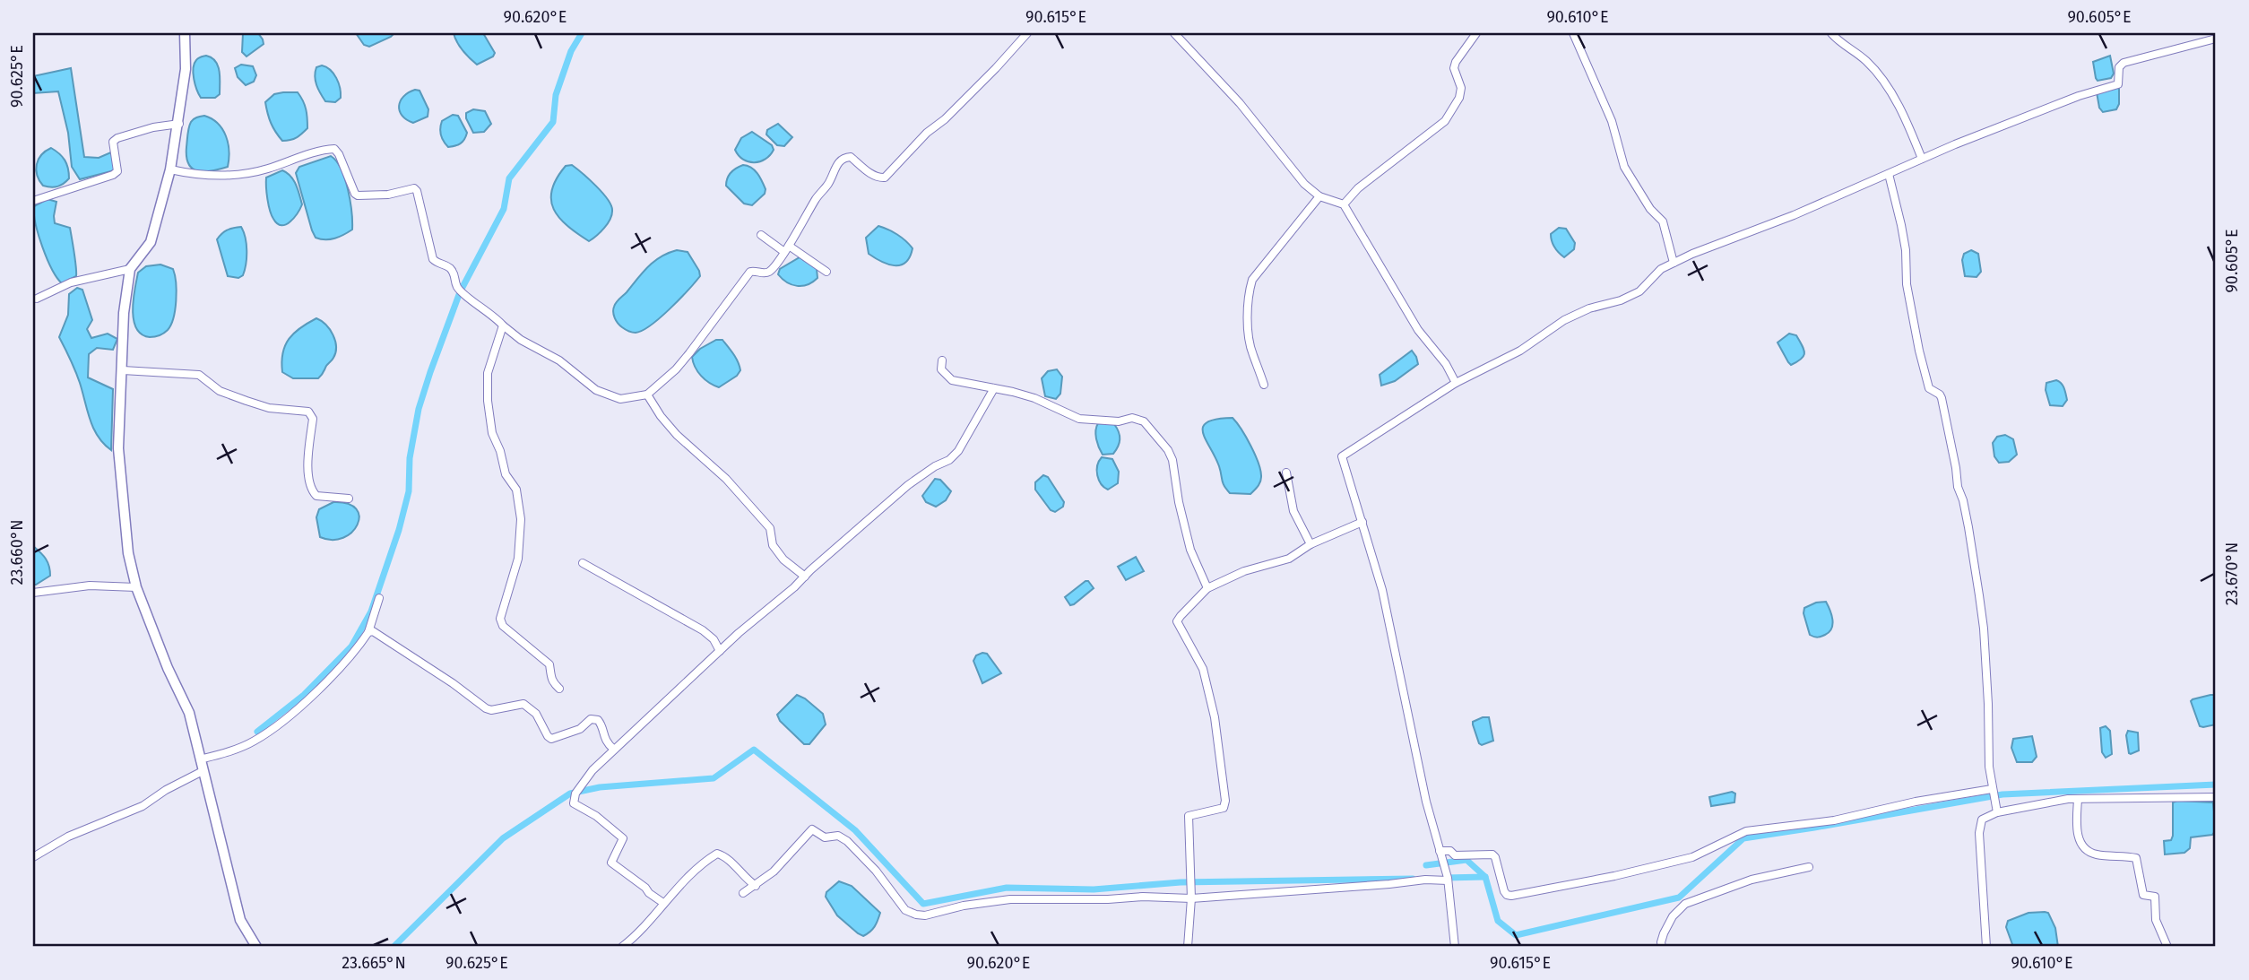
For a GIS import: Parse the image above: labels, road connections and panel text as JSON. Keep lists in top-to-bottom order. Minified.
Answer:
{"coordinates":["90.620°E","90.615°E","90.610°E","90.605°E","90.625°E","23.660°N","23.670°N","23.665°N"]}
